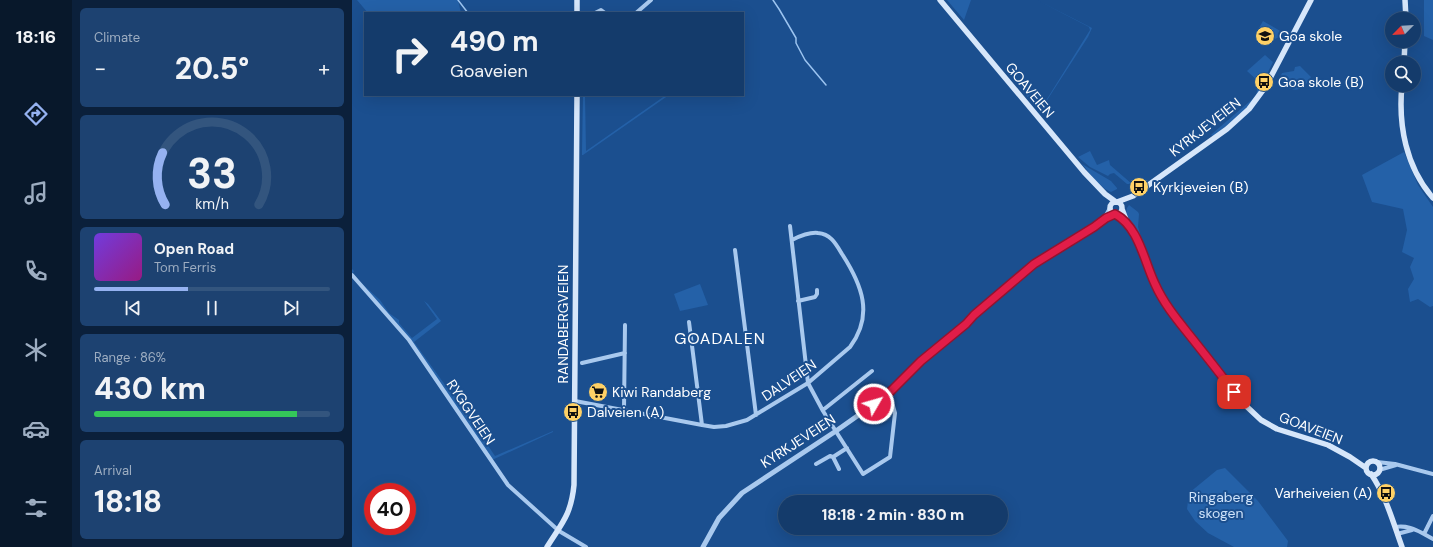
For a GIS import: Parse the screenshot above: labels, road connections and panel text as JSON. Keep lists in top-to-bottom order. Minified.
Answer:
{"streets":{"main road":["GOAVEIEN","KYRKJEVEIEN","RANDABERGVEIEN"],"street":["DALVEIEN","RYGGVEIEN"]},"crossings":[["GOAVEIEN","KYRKJEVEIEN"],["RANDABERGVEIEN","DALVEIEN"],["RANDABERGVEIEN","RYGGVEIEN"]],"districts":["GOADALEN"],"parks":["Ringaberg skogen"],"places":{"school or university":["Goa skole"],"bus stop":["Goa skole (B)","Kyrkjeveien (B)","Dalveien (A)","Varheiveien (A)"],"supermarket":["Kiwi Randaberg"]},"north":"bottom left","page":{"tabs":"18:16","tile":["Climate",["Range · 86%","430 km"],["Arrival","18:18"]],"turn":["490 m","Goaveien"],"heat":["−","20.5°","+"],"song":["Open Road","Tom Ferris"],"limit":"40","trip":"18:18 · 2 min · 830 m","gauge":["33","km/h"]}}
